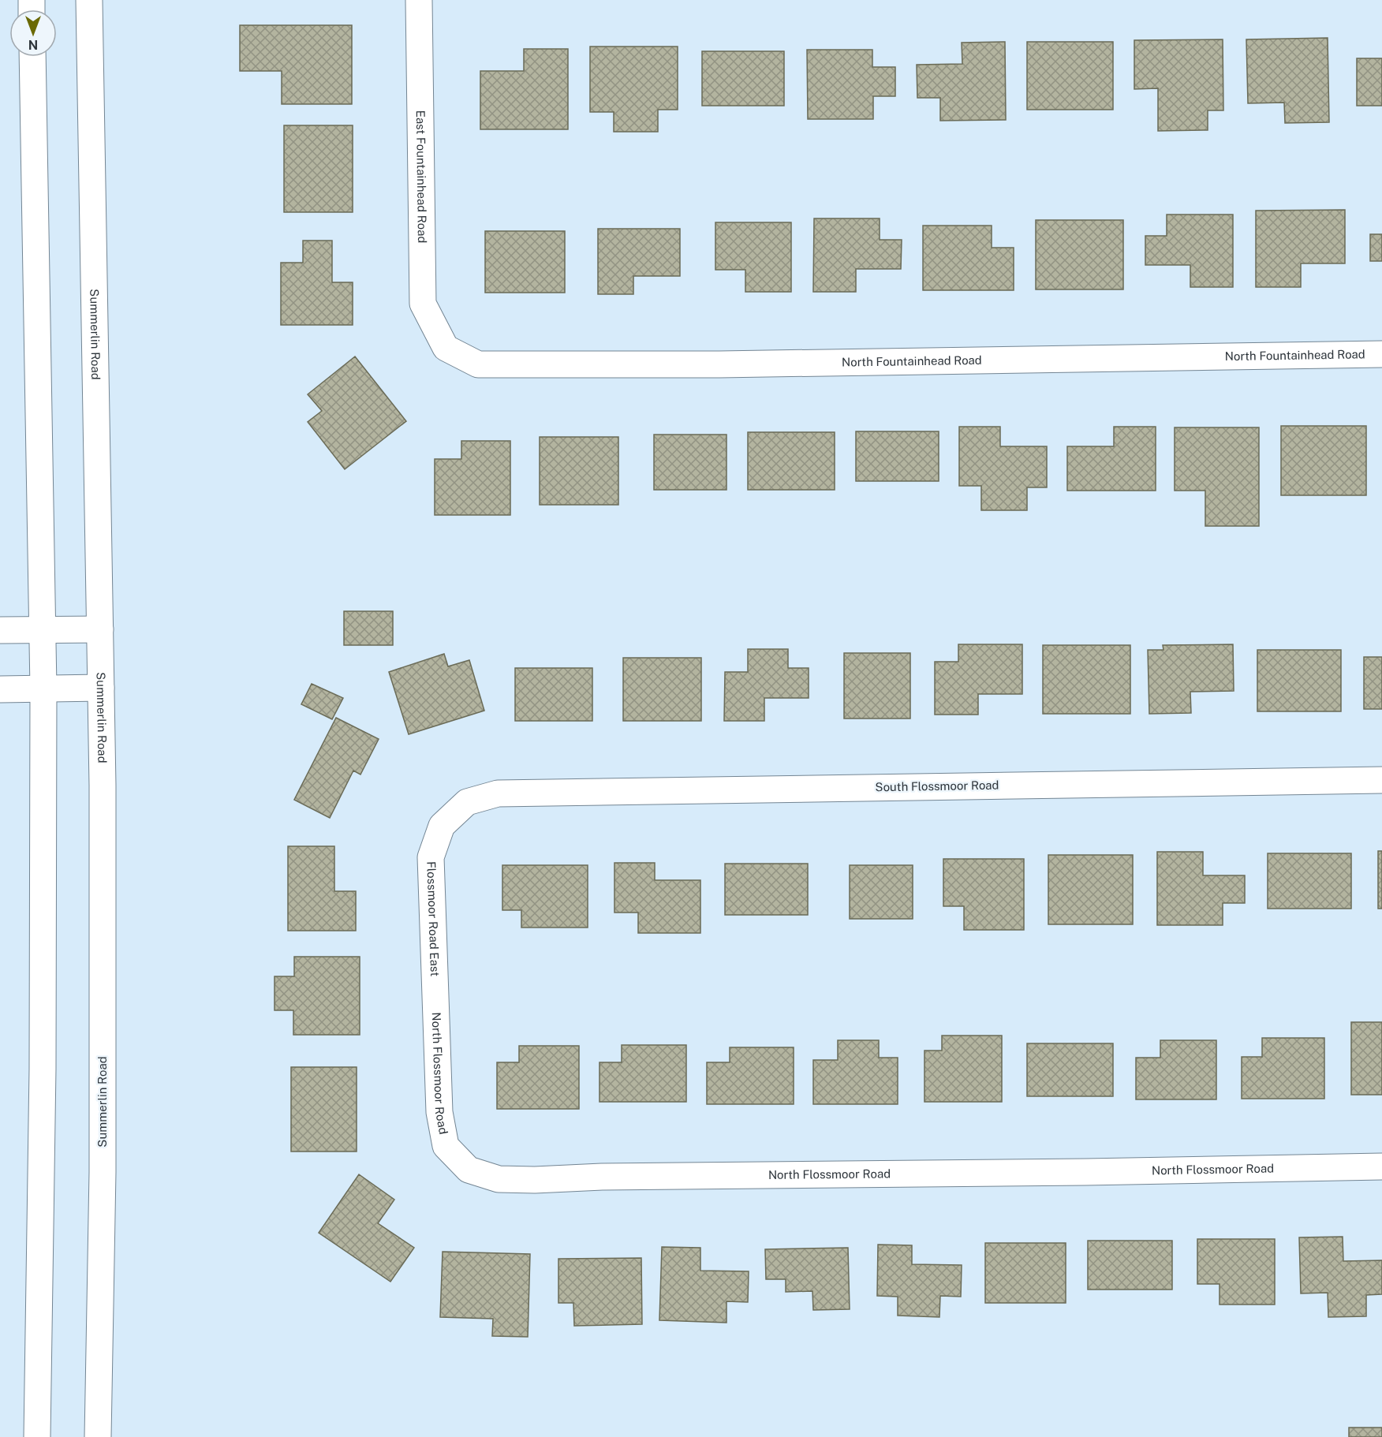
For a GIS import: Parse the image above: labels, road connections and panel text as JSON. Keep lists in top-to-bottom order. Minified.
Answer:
{"streets":{"street":["East Fountainhead Road","Summerlin Road","North Fountainhead Road","South Flossmoor Road","Flossmoor Road East","North Flossmoor Road"]},"crossings":[["East Fountainhead Road","North Fountainhead Road"],["South Flossmoor Road","Flossmoor Road East"],["Flossmoor Road East","North Flossmoor Road"]],"north":"bottom"}
